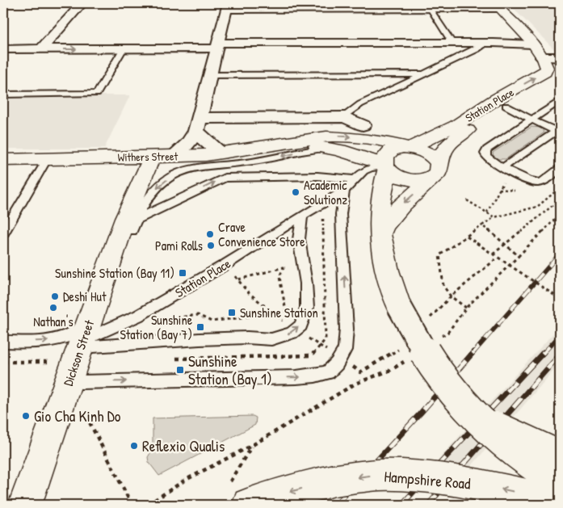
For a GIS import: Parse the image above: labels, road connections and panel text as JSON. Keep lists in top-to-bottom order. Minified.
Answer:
{"streets":{"main road":["Station Place","Withers Street","Dickson Street","Hampshire Road"]},"crossings":[["Station Place","Withers Street"],["Station Place","Dickson Street"],["Withers Street","Dickson Street"]],"places":{"other":["Academic Solutionz","Crave Convenience Store","Pami Rolls","Deshi Hut","Nathan's","Gio Cha Kinh Do","Reflexio Qualis"],"transit":["Sunshine Station (Bay 11)","Sunshine Station","Sunshine Station (Bay 7)","Sunshine Station (Bay 1)"]}}
